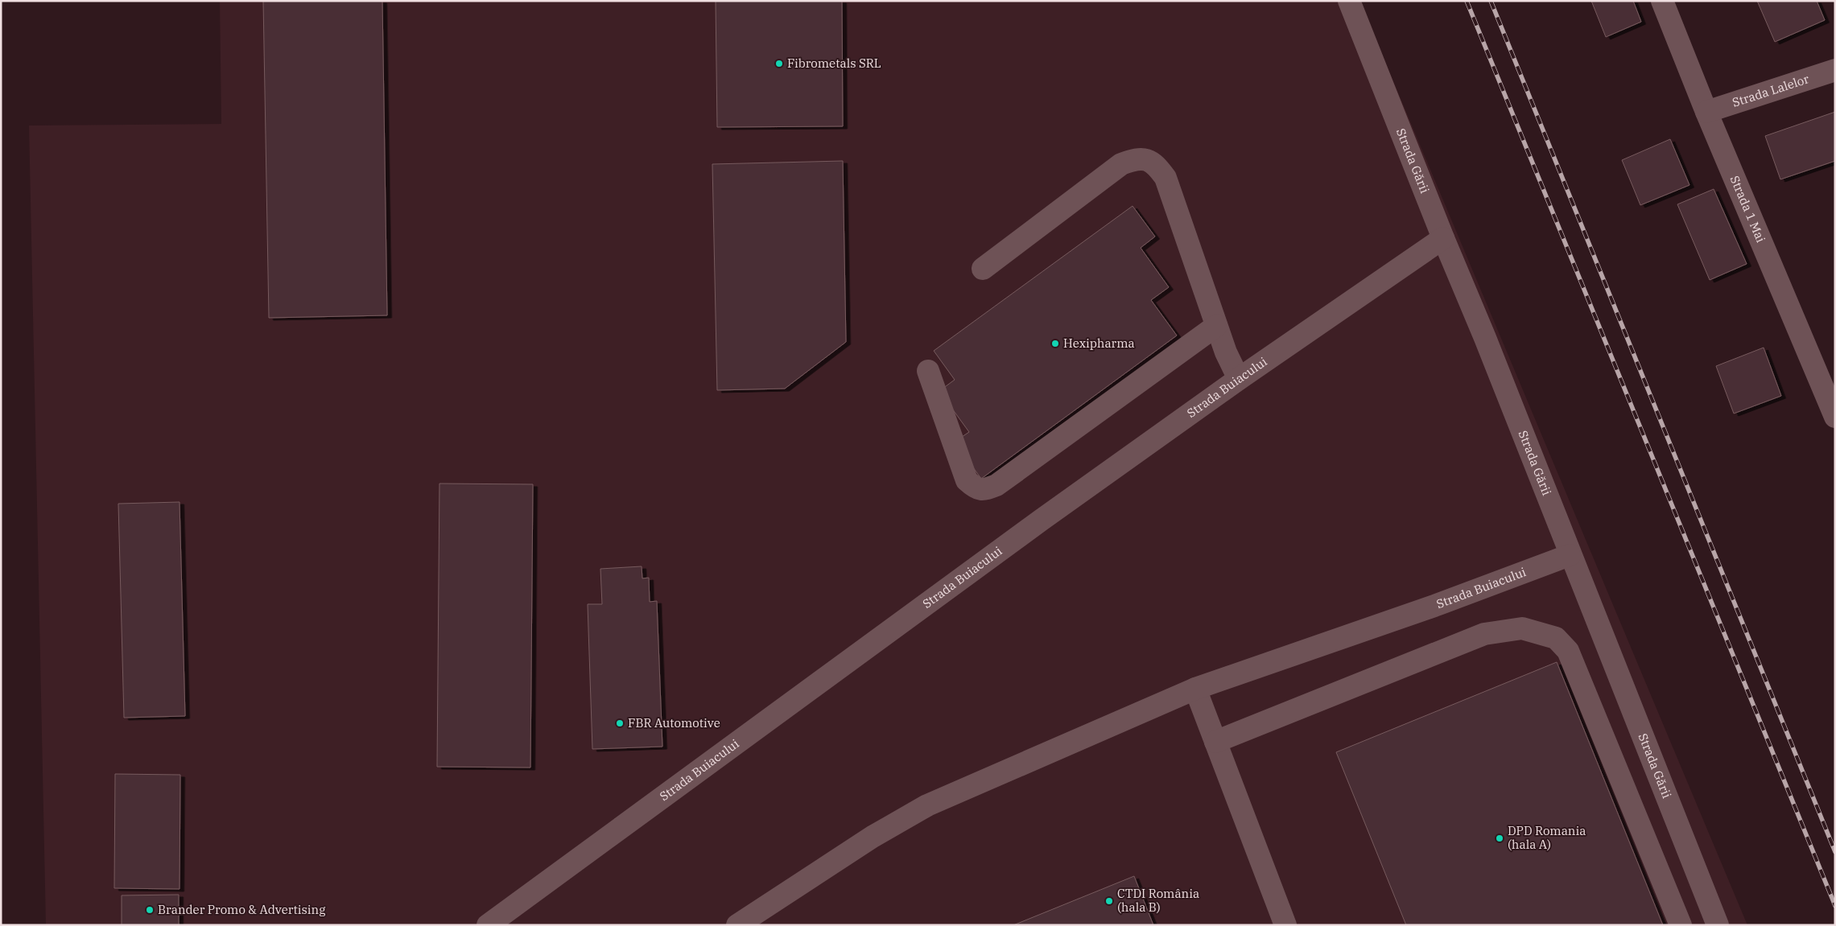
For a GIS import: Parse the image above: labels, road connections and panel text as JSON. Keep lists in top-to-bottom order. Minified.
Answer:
{"streets":{"street":["Strada Lalelor","Strada Gării","Strada 1 Mai","Strada Buiacului"]},"crossings":[["Strada Lalelor","Strada 1 Mai"],["Strada Gării","Strada Buiacului"]],"places":["Fibrometals SRL","Hexipharma","FBR Automotive","DPD Romania (hala A)","CTDI România (hala B)","Brander Promo & Advertising"]}
